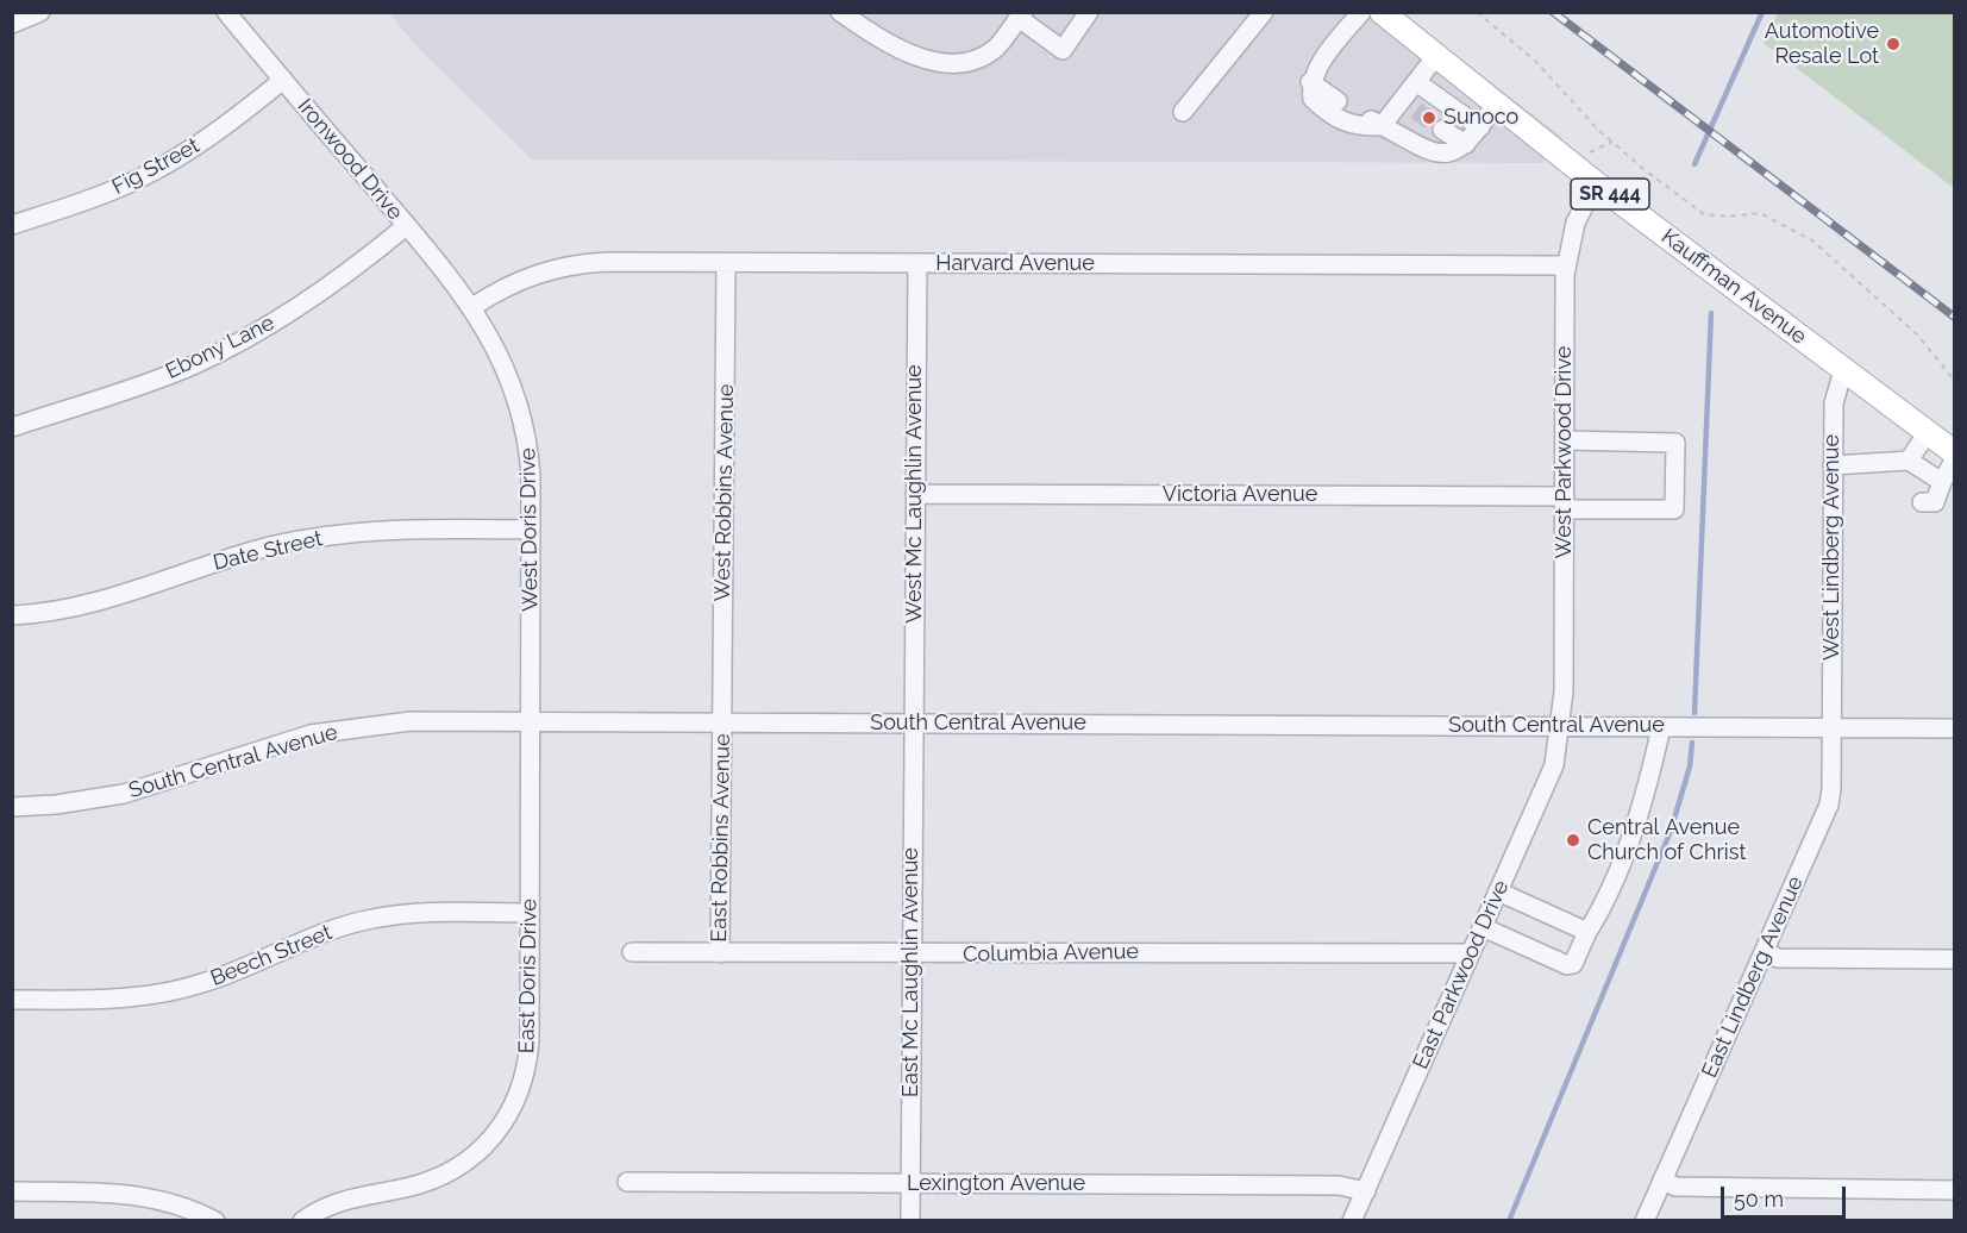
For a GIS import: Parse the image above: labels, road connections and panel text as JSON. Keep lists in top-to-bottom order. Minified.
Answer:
{"streets":{"main road":["SR 444","Kauffman Avenue"],"street":["Ironwood Drive","Fig Street","Harvard Avenue","Ebony Lane","West Parkwood Drive","West Robbins Avenue","West Mc Laughlin Avenue","Victoria Avenue","West Doris Drive","West Lindberg Avenue","Date Street","South Central Avenue","East Robbins Avenue","Columbia Avenue","Beech Street","East Mc Laughlin Avenue","East Parkwood Drive","East Doris Drive","East Lindberg Avenue","Lexington Avenue"]},"crossings":[["Ironwood Drive","Fig Street"],["Ironwood Drive","Harvard Avenue"],["Ironwood Drive","Ebony Lane"],["Ironwood Drive","West Doris Drive"],["Harvard Avenue","West Parkwood Drive"],["Harvard Avenue","West Robbins Avenue"],["Harvard Avenue","West Mc Laughlin Avenue"],["Harvard Avenue","West Doris Drive"],["Kauffman Avenue","West Parkwood Drive"],["Kauffman Avenue","West Lindberg Avenue"],["West Parkwood Drive","Victoria Avenue"],["West Parkwood Drive","South Central Avenue"],["West Parkwood Drive","East Parkwood Drive"],["West Robbins Avenue","South Central Avenue"],["West Robbins Avenue","East Robbins Avenue"],["West Mc Laughlin Avenue","Victoria Avenue"],["West Mc Laughlin Avenue","South Central Avenue"],["West Mc Laughlin Avenue","East Mc Laughlin Avenue"],["West Doris Drive","Date Street"],["West Doris Drive","South Central Avenue"],["West Doris Drive","East Doris Drive"],["West Lindberg Avenue","South Central Avenue"],["West Lindberg Avenue","East Lindberg Avenue"],["South Central Avenue","East Robbins Avenue"],["South Central Avenue","East Mc Laughlin Avenue"],["South Central Avenue","East Parkwood Drive"],["South Central Avenue","East Doris Drive"],["South Central Avenue","East Lindberg Avenue"],["East Robbins Avenue","Columbia Avenue"],["Columbia Avenue","East Mc Laughlin Avenue"],["Columbia Avenue","East Parkwood Drive"],["Beech Street","East Doris Drive"],["East Mc Laughlin Avenue","Lexington Avenue"],["East Parkwood Drive","Lexington Avenue"]],"places":["Automotive Resale Lot","Sunoco","Central Avenue Church of Christ"],"scale_bar":"50 m"}
